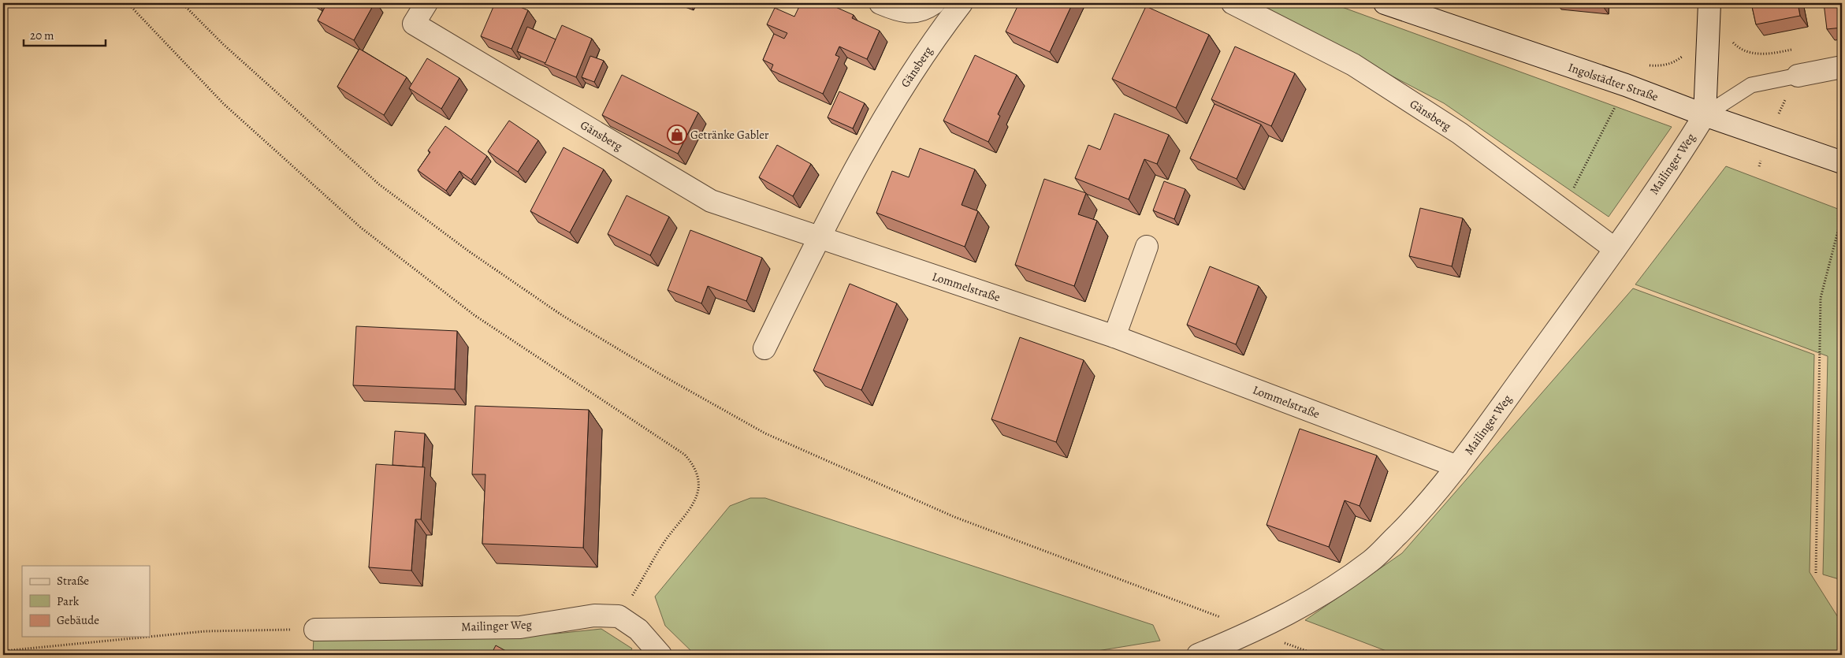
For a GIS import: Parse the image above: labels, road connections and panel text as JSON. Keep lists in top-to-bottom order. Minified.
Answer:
{"streets":{"street":["Gänsberg","Ingolstädter Straße","Mailinger Weg","Lommelstraße"]},"crossings":[["Gänsberg","Mailinger Weg"],["Gänsberg","Lommelstraße"],["Ingolstädter Straße","Mailinger Weg"],["Mailinger Weg","Lommelstraße"]],"places":{"shop":["Getränke Gabler"]},"legend":["Straße","Park","Gebäude"],"scale_bar":"20 m"}
